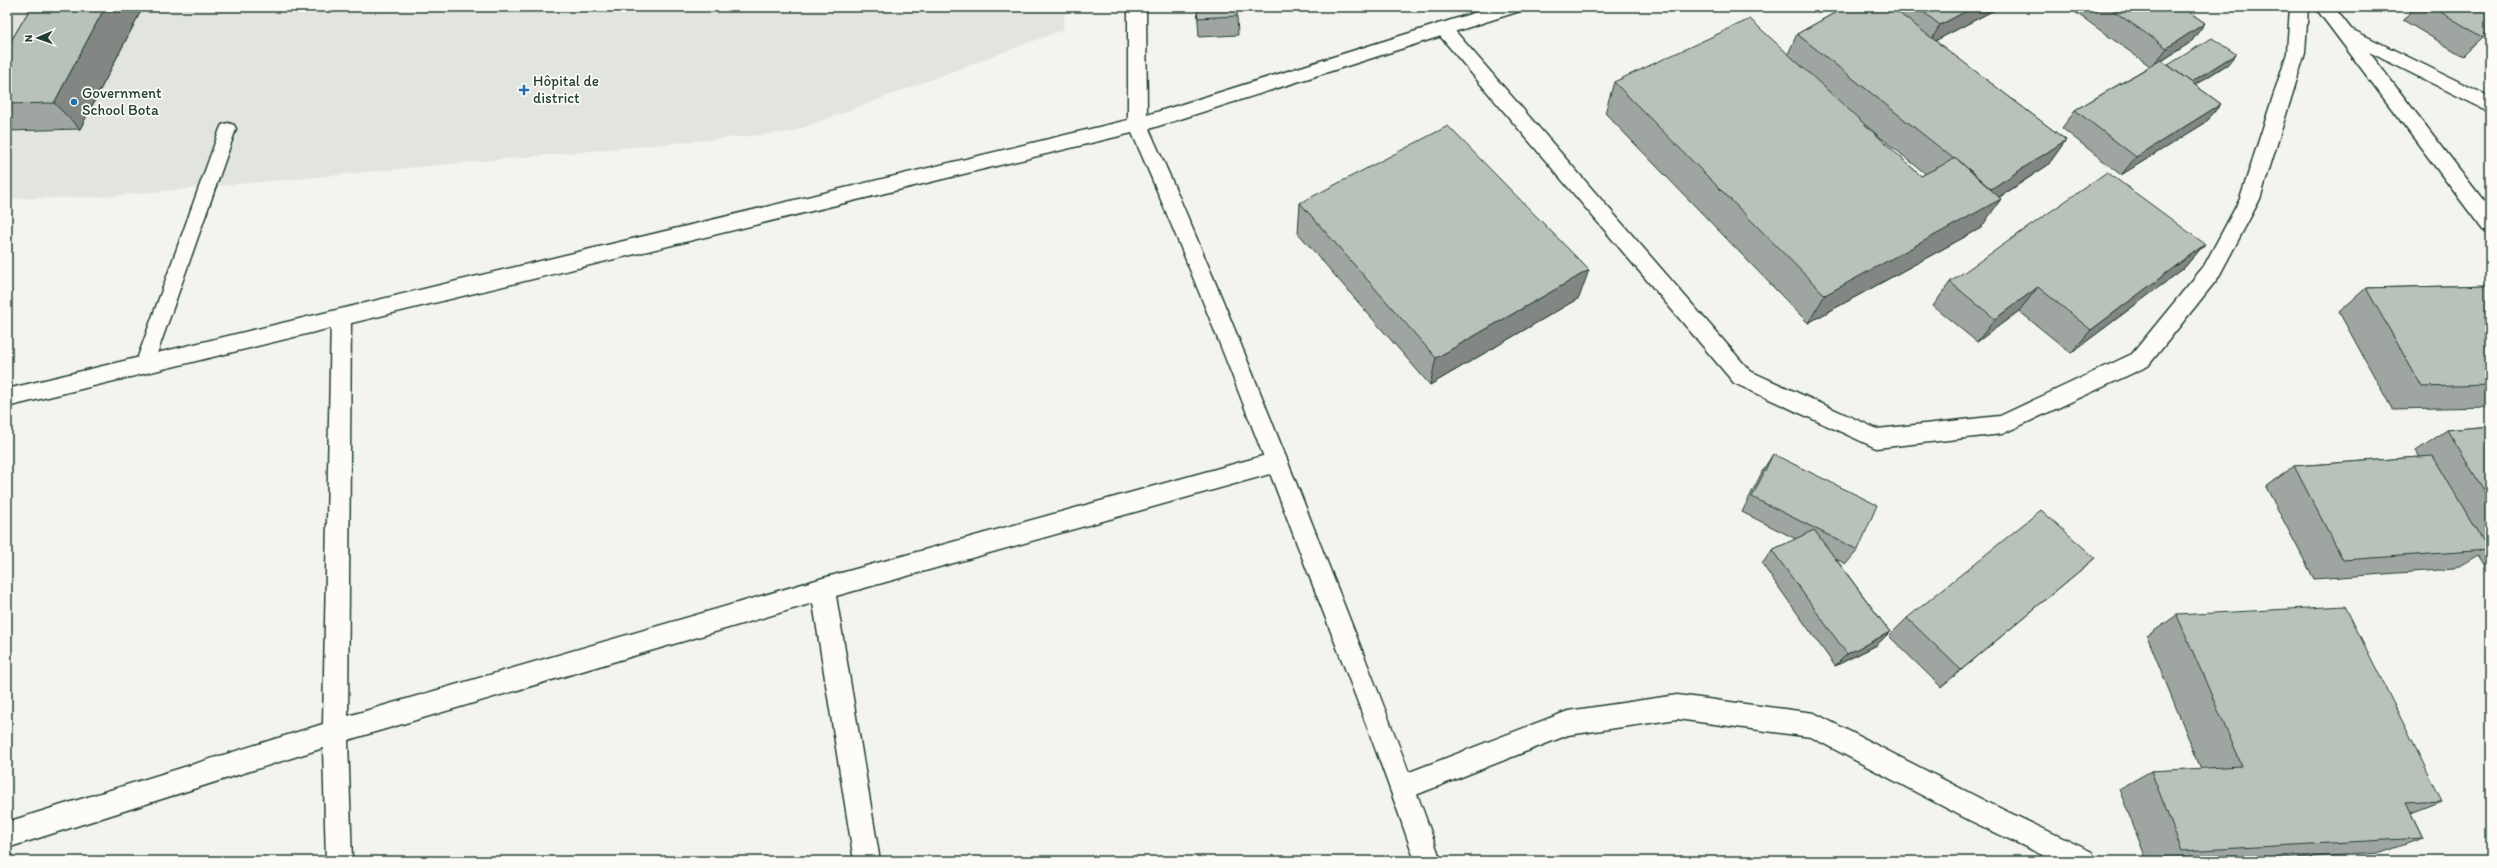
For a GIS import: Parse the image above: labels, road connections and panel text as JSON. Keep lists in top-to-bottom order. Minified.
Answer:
{"places":{"health":["Hôpital de district"],"other":["Government School Bota"]},"north":"left"}
